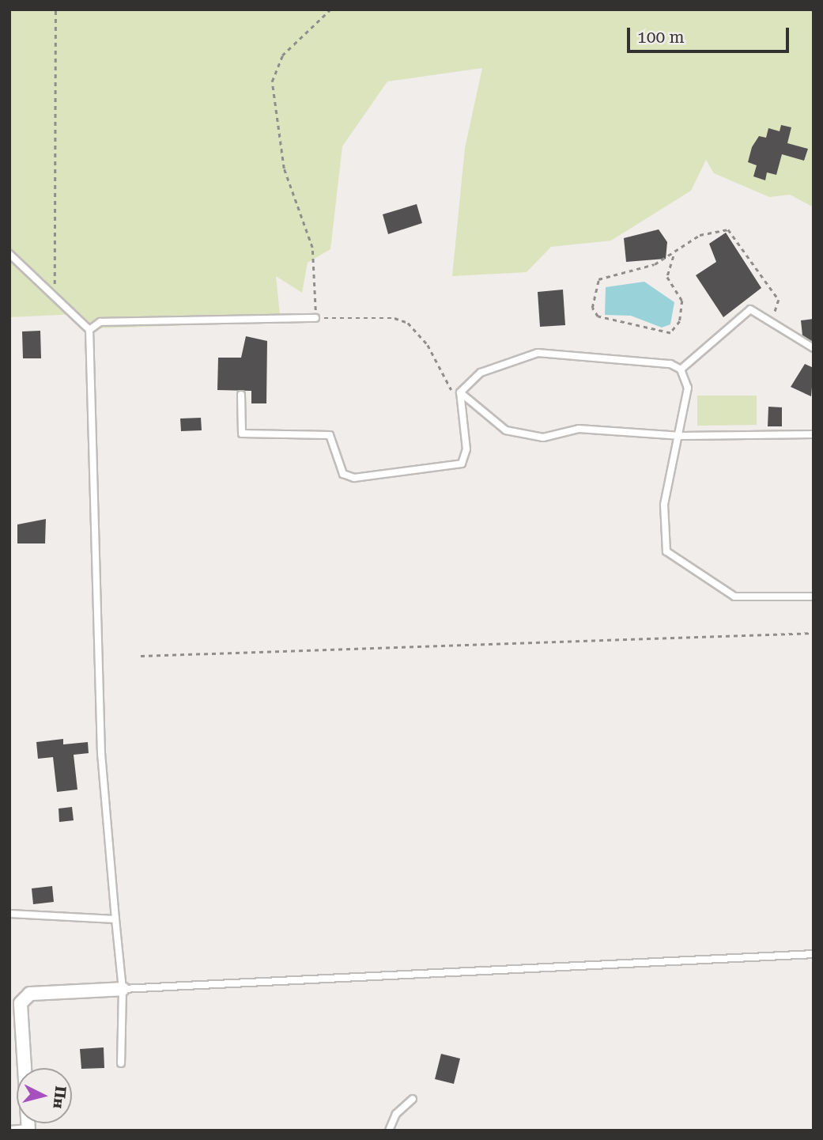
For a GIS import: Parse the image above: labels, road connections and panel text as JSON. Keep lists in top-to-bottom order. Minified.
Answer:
{"scale_bar":"100 m","north":"right"}
